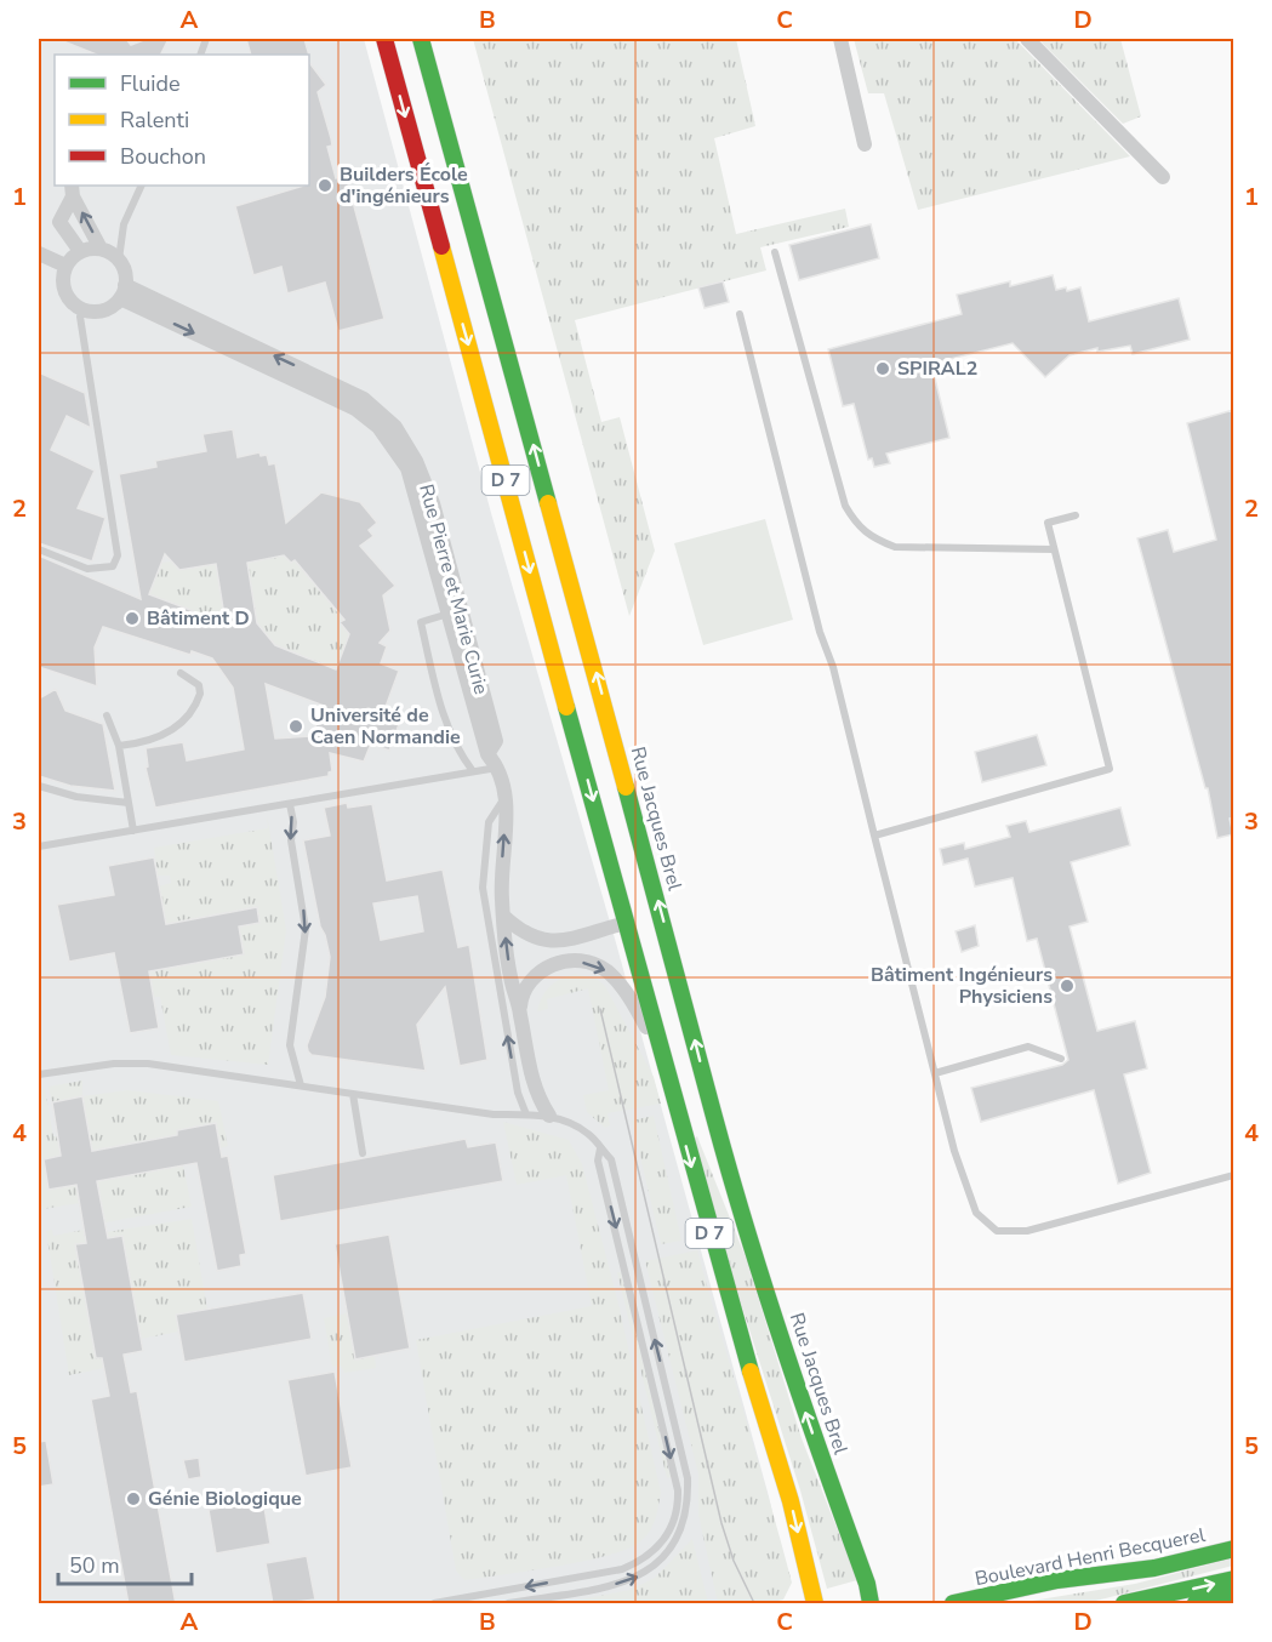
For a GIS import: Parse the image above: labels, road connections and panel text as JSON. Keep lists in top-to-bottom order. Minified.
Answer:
{"streets":{"main road":["D 7","Rue Jacques Brel","Boulevard Henri Becquerel"],"street":["Rue Pierre et Marie Curie"]},"places":["Builders École d'ingénieurs","SPIRAL2","Bâtiment D","Université de Caen Normandie","Bâtiment Ingénieurs Physiciens","Génie Biologique"],"legend":["Fluide","Ralenti","Bouchon"],"scale_bar":"50 m","grid":{"columns":["A","B","C","D"],"rows":["1","2","3","4","5"]}}
